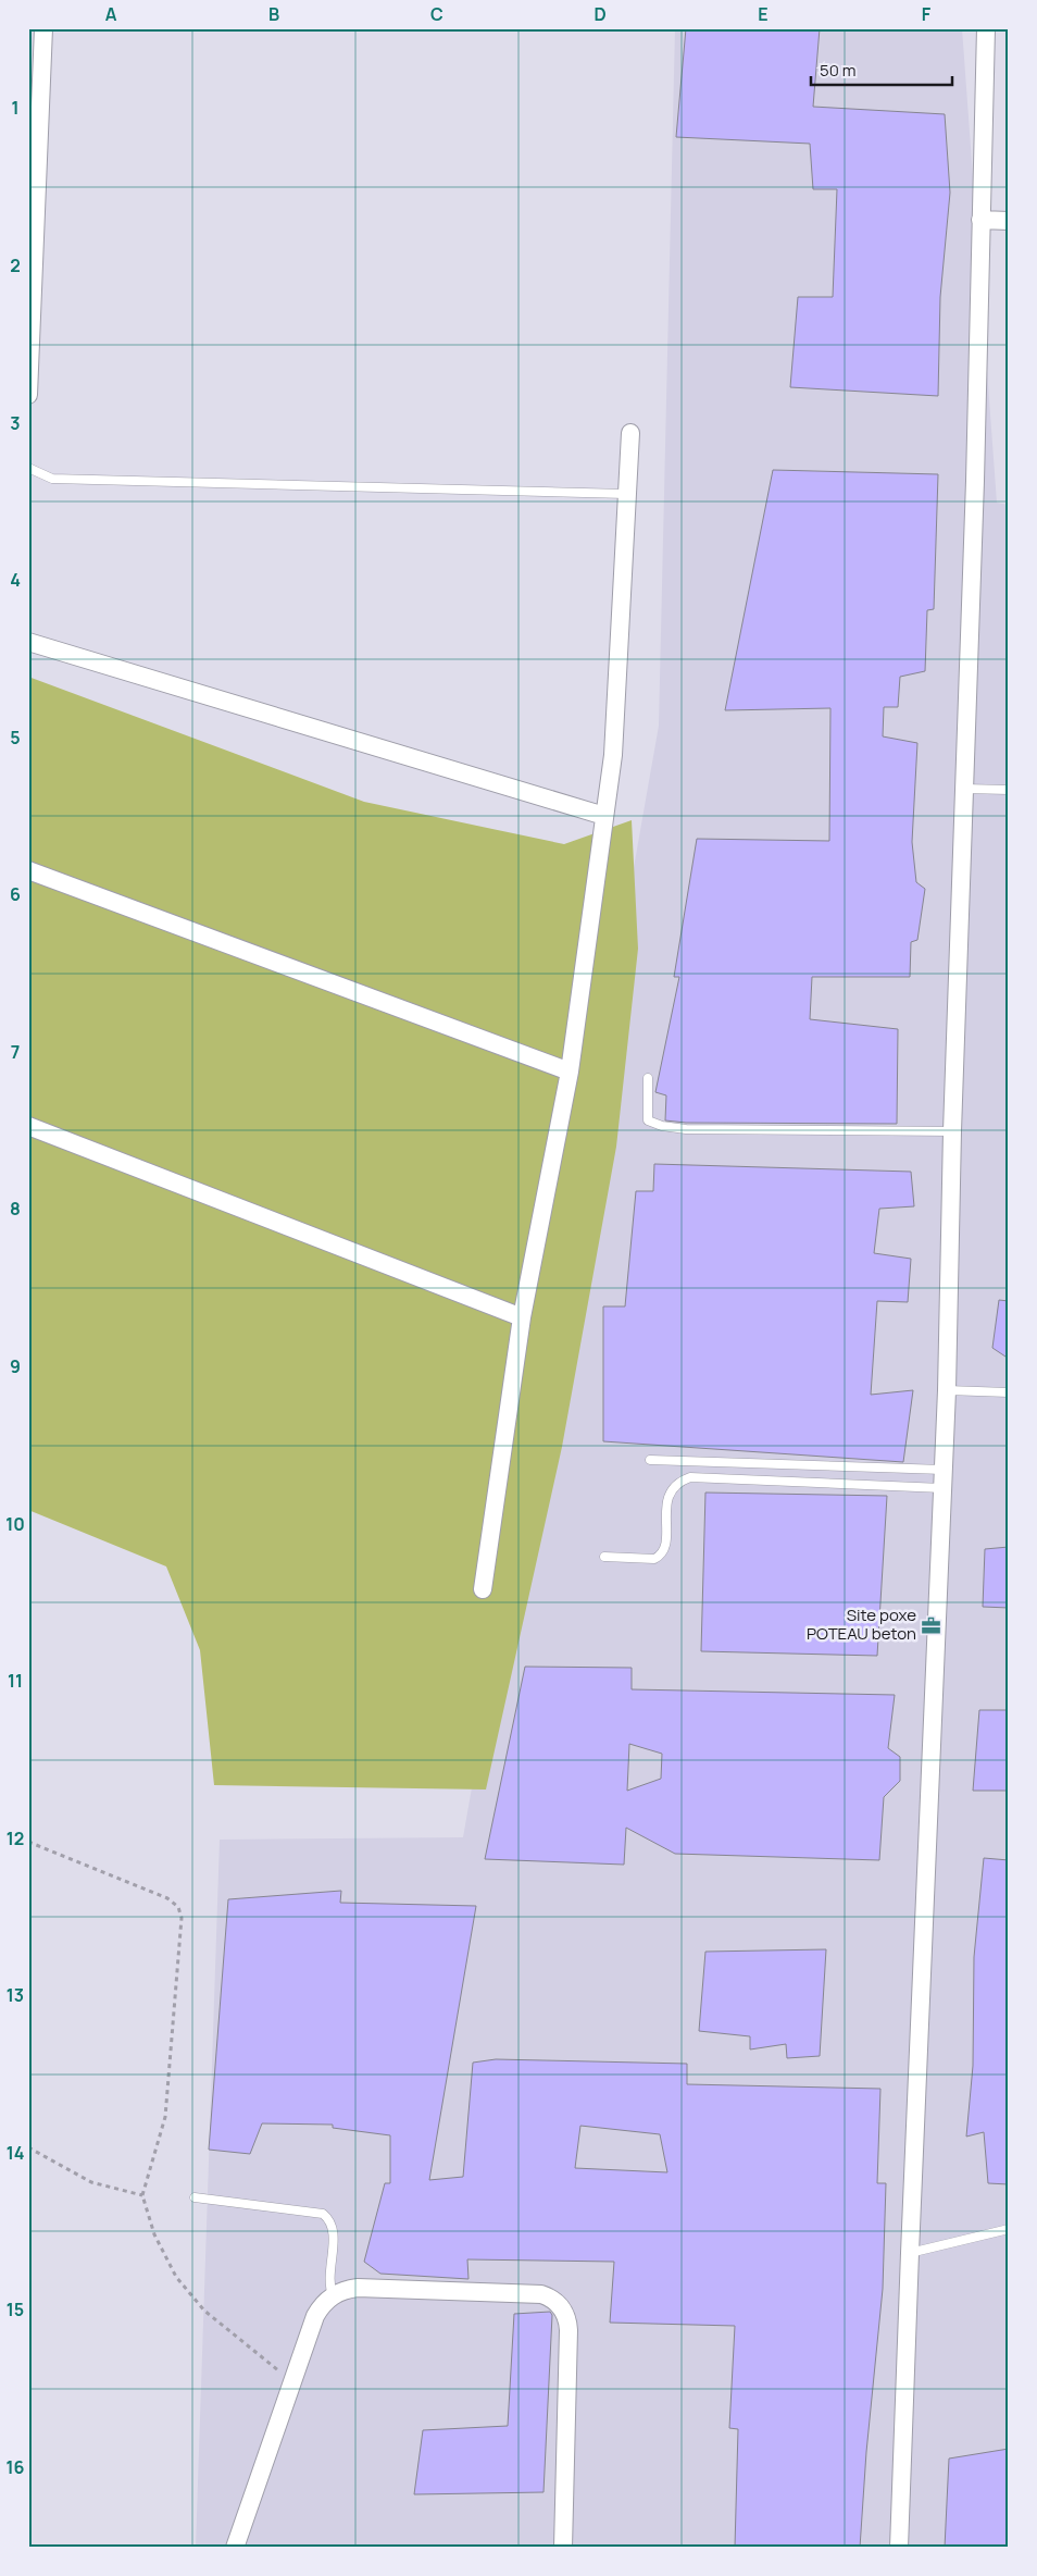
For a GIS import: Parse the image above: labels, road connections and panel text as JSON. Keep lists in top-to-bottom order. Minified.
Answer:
{"places":{"office":["Site poxe POTEAU beton"]},"scale_bar":"50 m","grid":{"columns":["A","B","C","D","E","F"],"rows":["1","2","3","4","5","6","7","8","9","10","11","12","13","14","15","16"]}}
